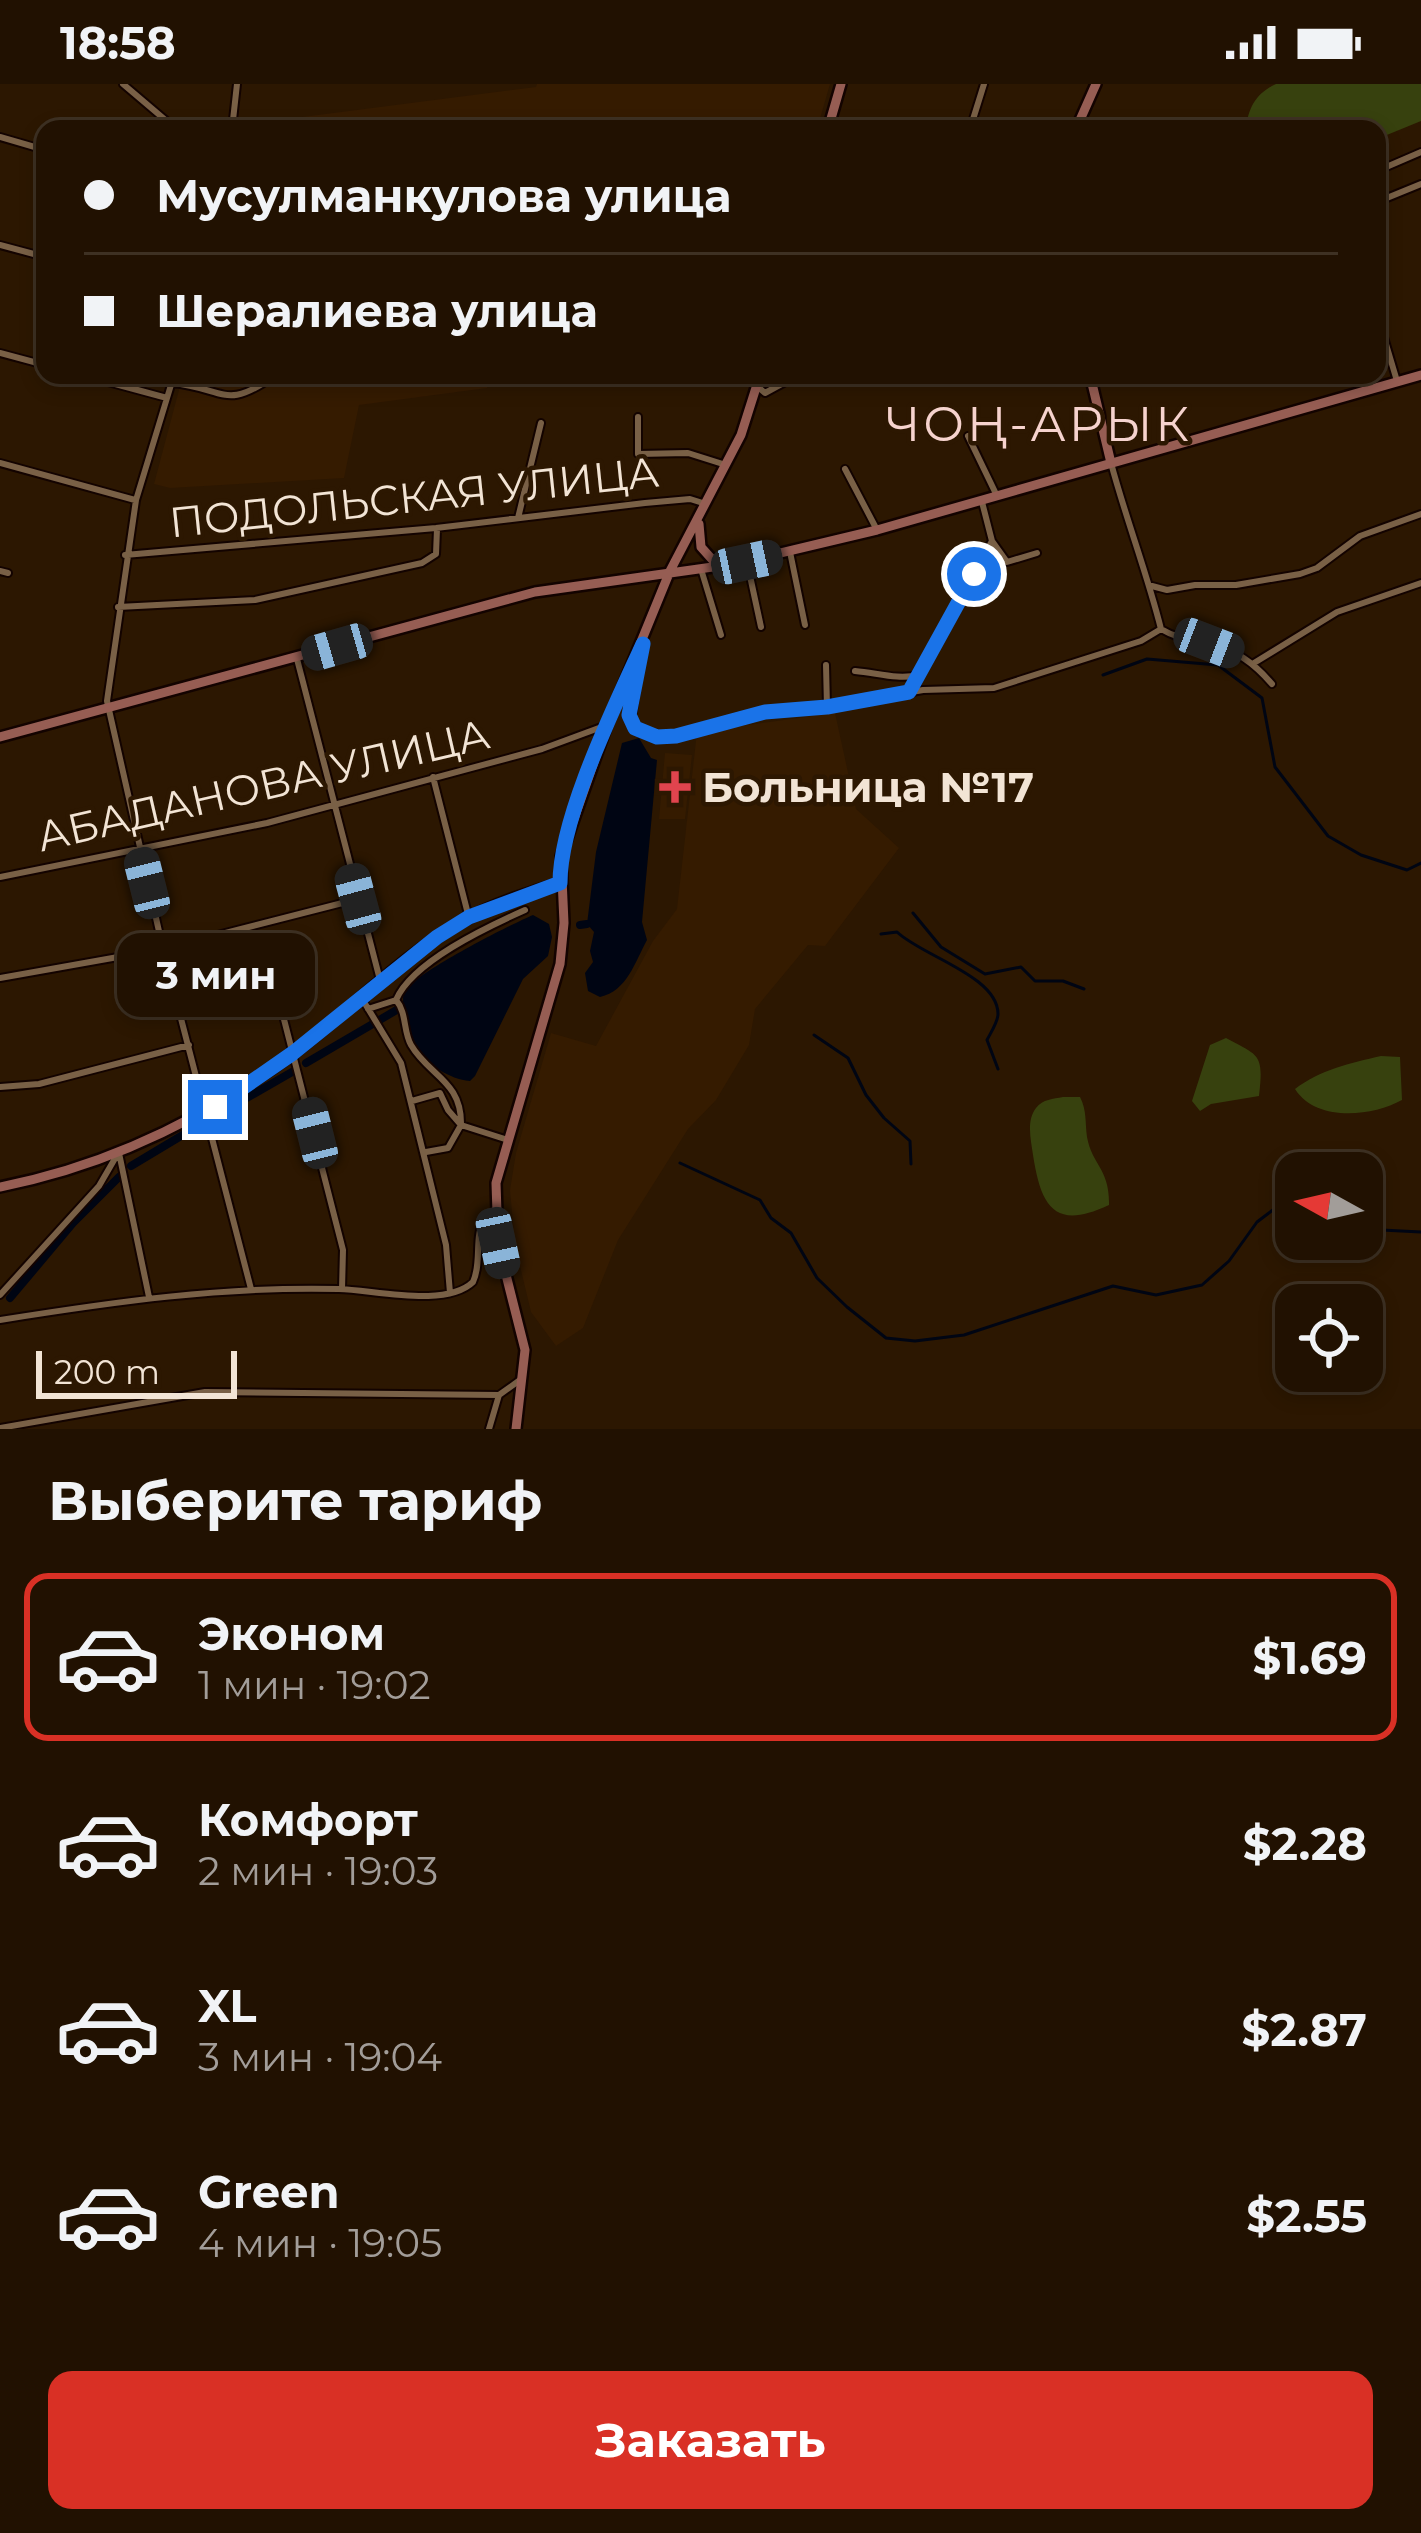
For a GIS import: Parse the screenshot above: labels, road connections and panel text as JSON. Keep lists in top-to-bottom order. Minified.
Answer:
{"streets":{"street":["ПОДОЛЬСКАЯ УЛИЦА","АБАДАНОВА УЛИЦА"]},"districts":["ЧОҢ-АРЫК"],"places":{"health":["Больница №17"]},"scale_bar":"200 m","north":"left","page":{"status":"18:58","banner":["Мусулманкулова улица","Шералиева улица"],"bubble":"3 мин","scale":"200 m","heading":"Выберите тариф","list":[{"name":"Эконом","note":"1 мин · 19:02","value":"$1.69"},{"name":"Комфорт","note":"2 мин · 19:03","value":"$2.28"},{"name":"XL","note":"3 мин · 19:04","value":"$2.87"},{"name":"Green","note":"4 мин · 19:05","value":"$2.55"}],"buttons":"Заказать"}}
